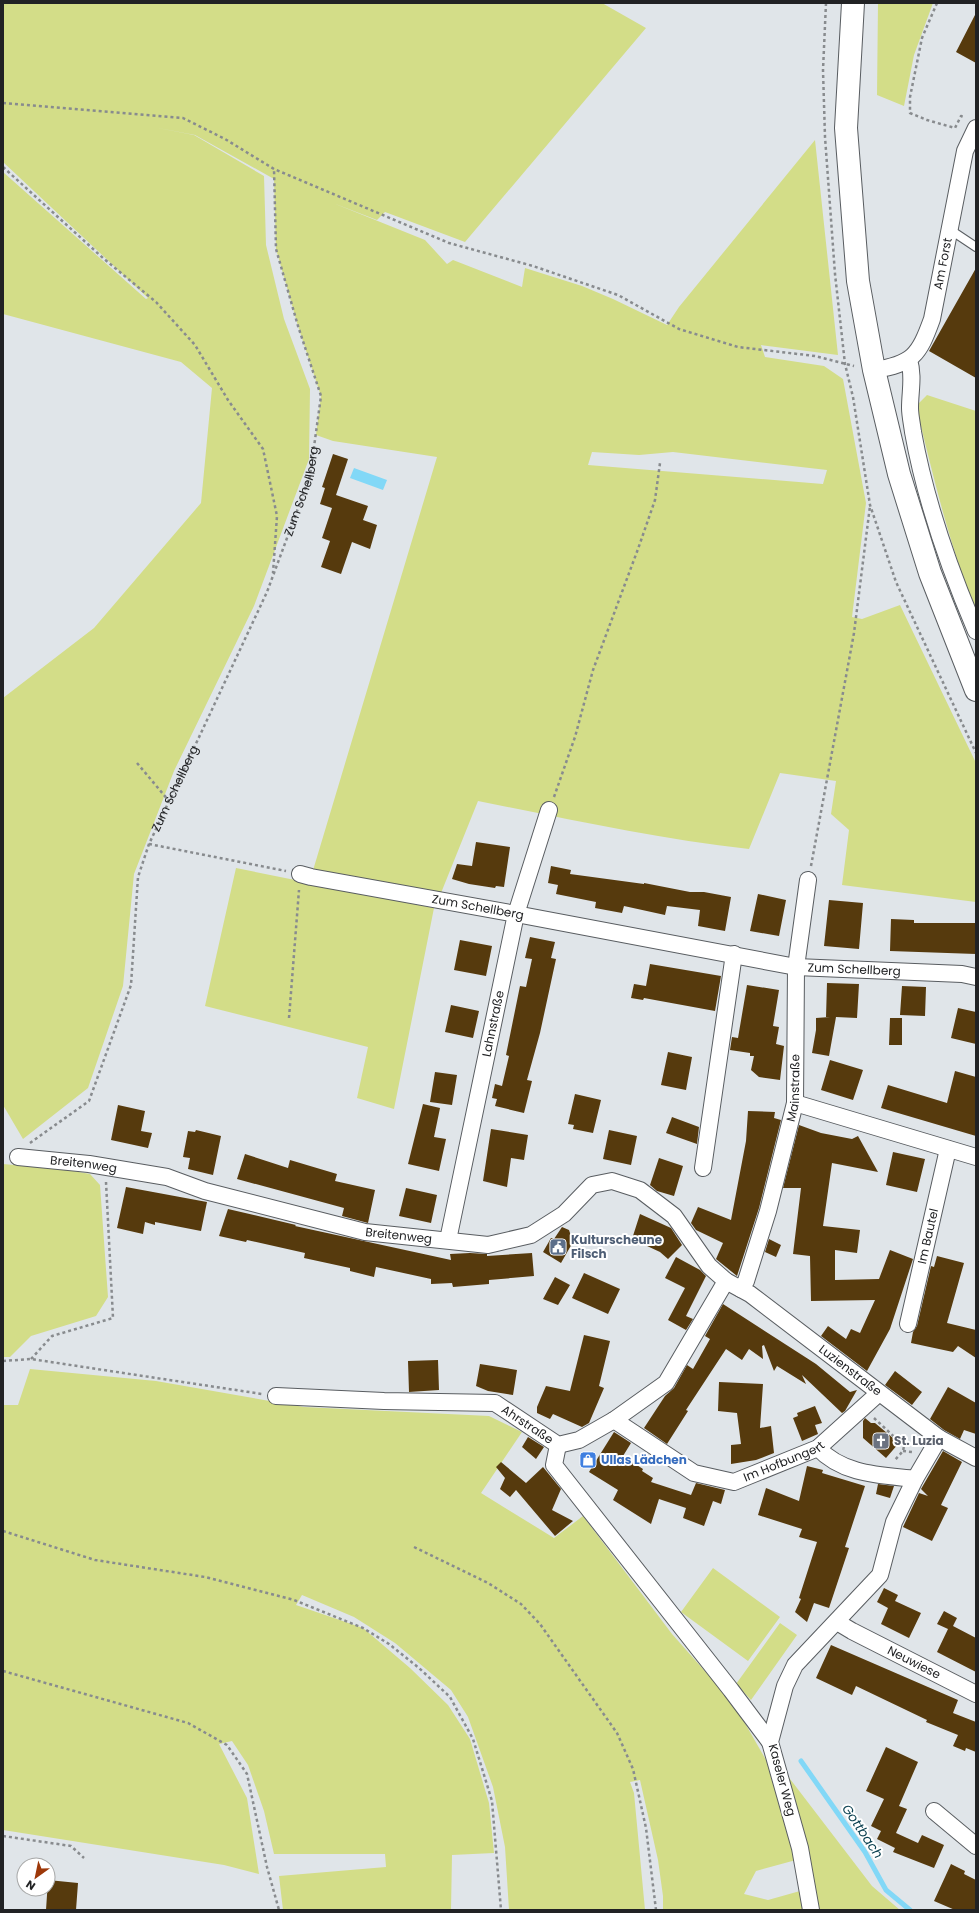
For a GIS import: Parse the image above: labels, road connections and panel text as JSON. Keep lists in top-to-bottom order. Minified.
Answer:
{"streets":{"street":["Am Forst","Zum Schellberg","Lahnstraße","Mainstraße","Breitenweg","Im Bautel","Luzienstraße","Ahrstraße","Im Hofbungert","Neuwiese","Kaseler Weg"]},"crossings":[["Zum Schellberg","Lahnstraße"],["Zum Schellberg","Mainstraße"],["Lahnstraße","Breitenweg"],["Mainstraße","Luzienstraße"],["Breitenweg","Luzienstraße"],["Breitenweg","Ahrstraße"],["Luzienstraße","Ahrstraße"],["Luzienstraße","Im Hofbungert"],["Luzienstraße","Kaseler Weg"],["Ahrstraße","Im Hofbungert"],["Neuwiese","Kaseler Weg"]],"water":["Gottbach"],"places":{"public building":["Kulturscheune Filsch"],"church":["St. Luzia"],"shop":["Ullas Lädchen"]},"north":"bottom left"}
